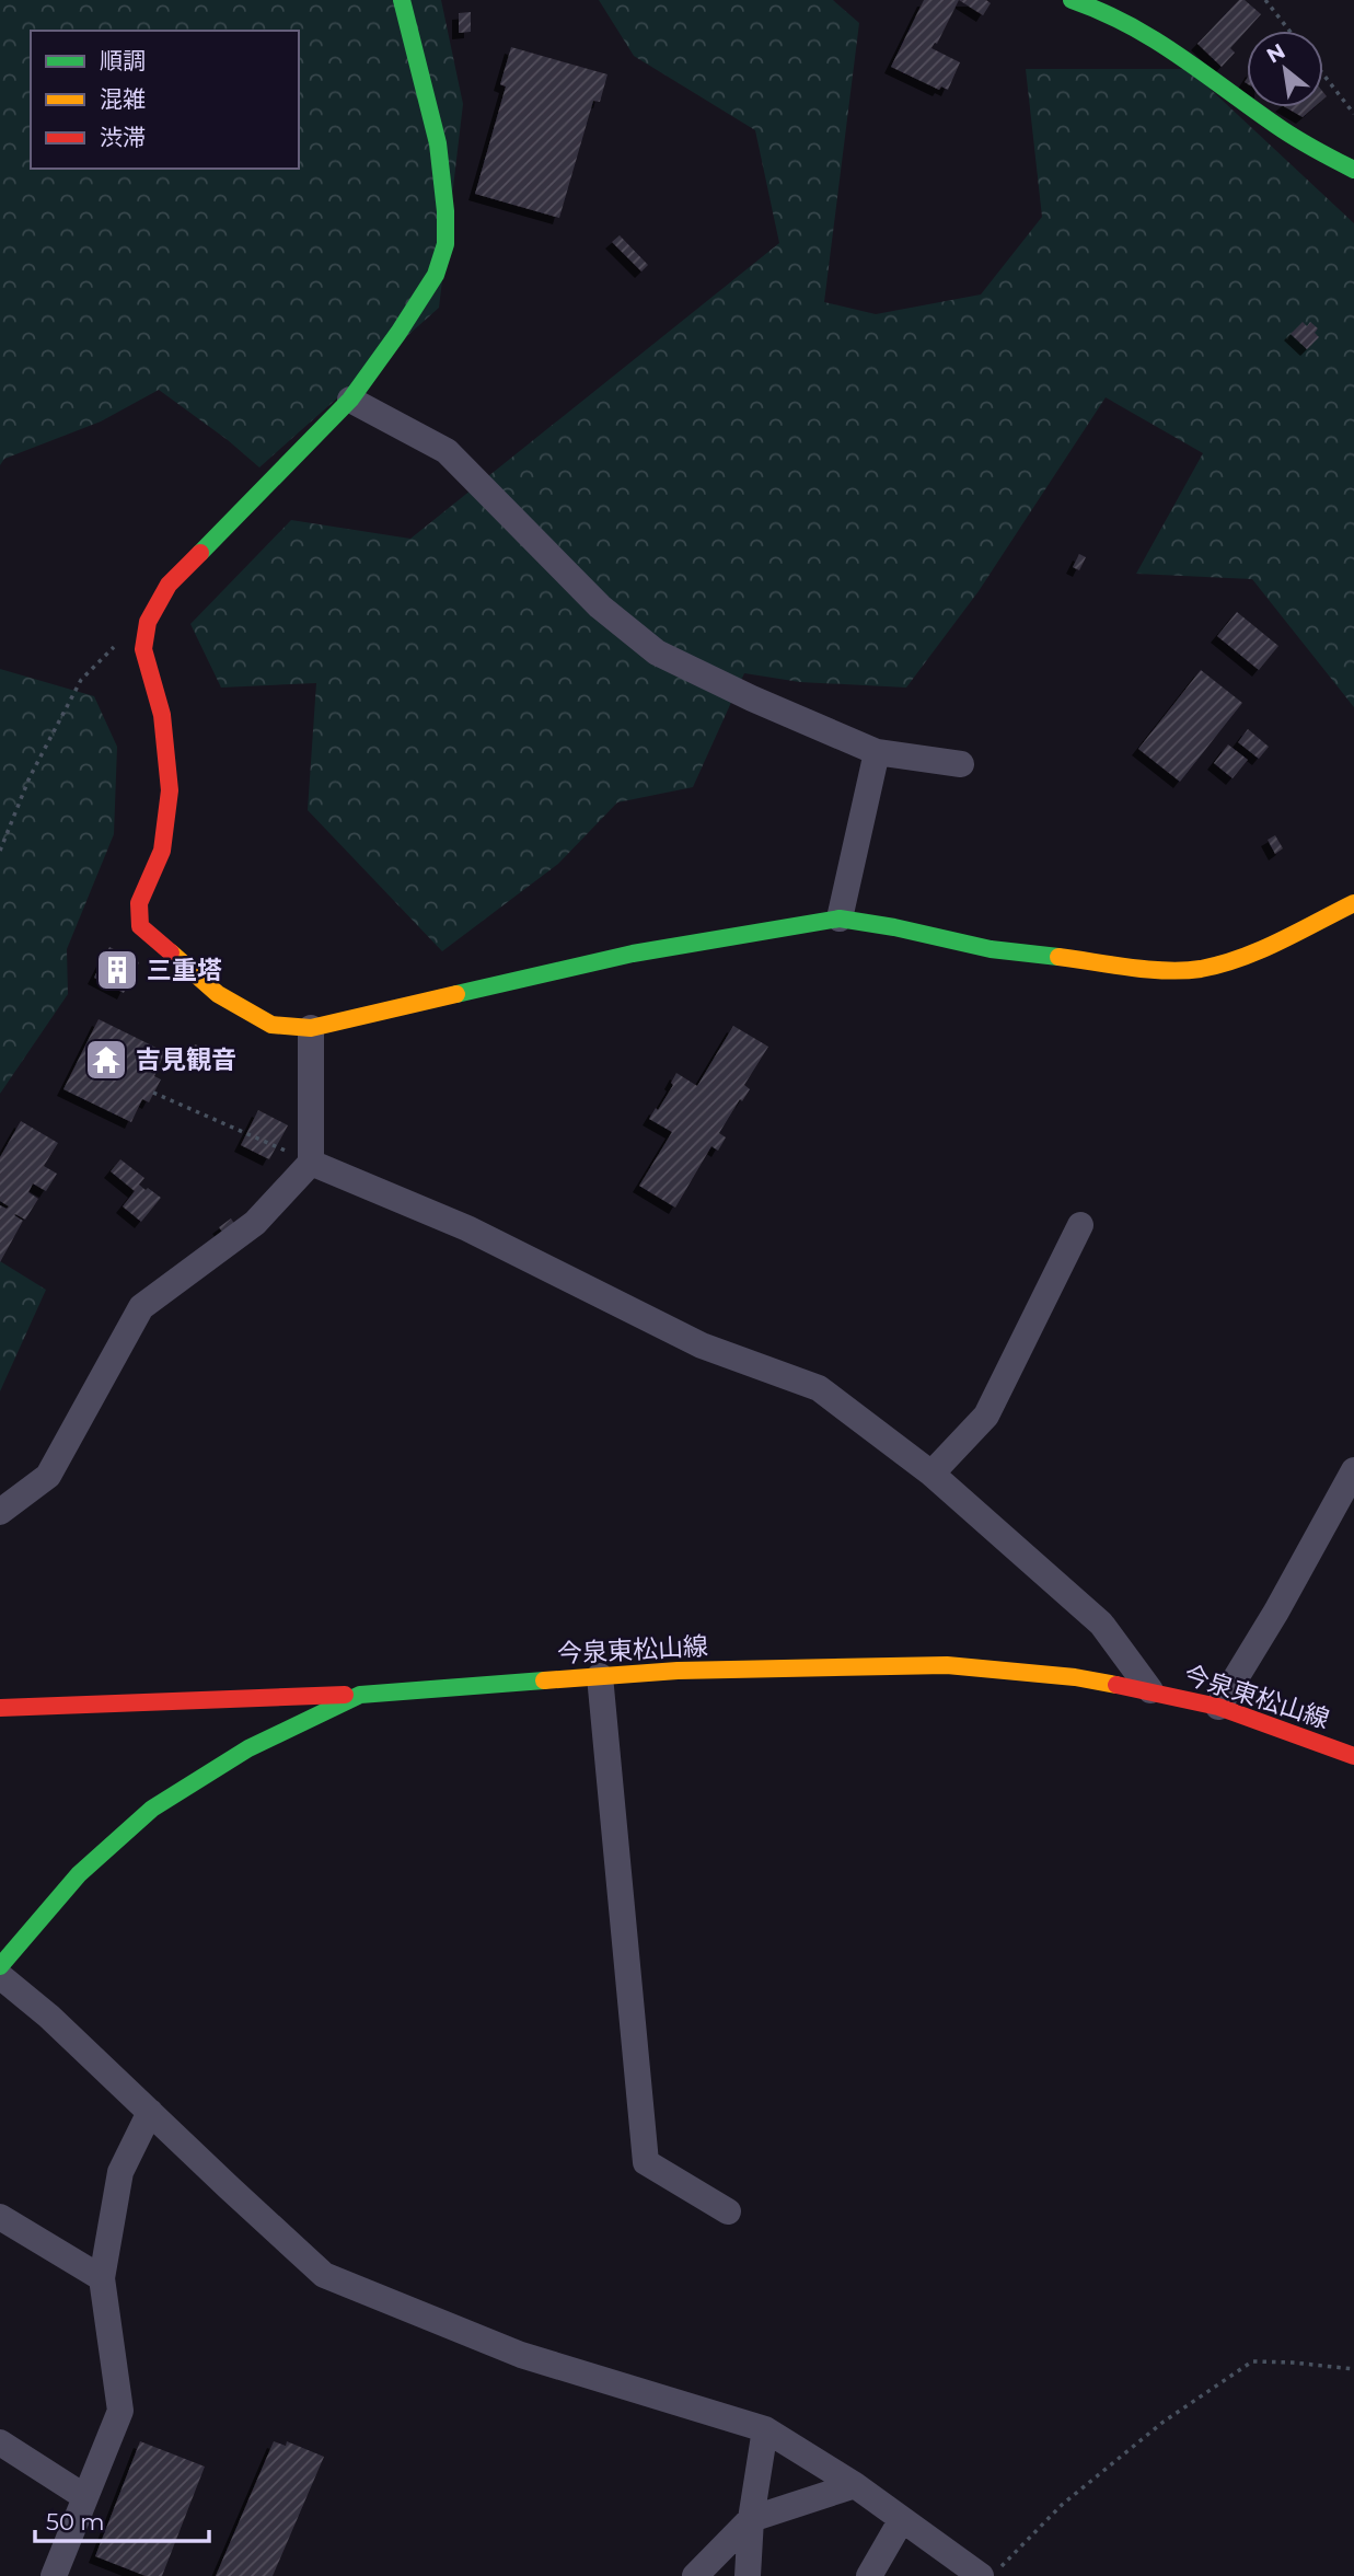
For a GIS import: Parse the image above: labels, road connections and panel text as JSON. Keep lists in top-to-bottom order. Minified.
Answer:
{"streets":{"street":["今泉東松山線"]},"places":{"building":["三重塔"],"temple":["吉見観音"]},"legend":["順調","混雑","渋滞"],"scale_bar":"50 m","north":"top left"}
